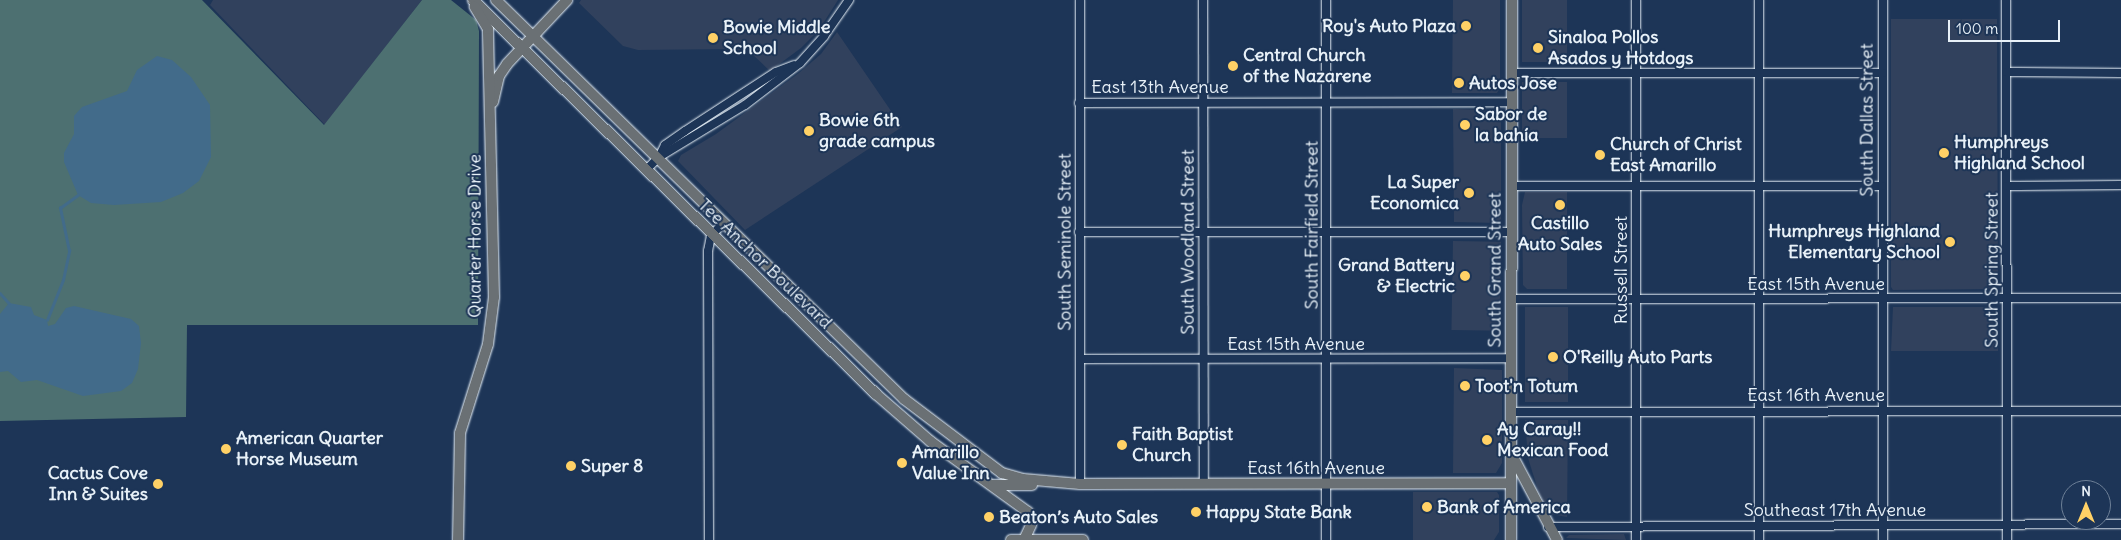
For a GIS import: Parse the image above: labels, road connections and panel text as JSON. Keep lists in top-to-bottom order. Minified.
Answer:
{"streets":{"main road":["Quarter Horse Drive","Tee Anchor Boulevard","South Grand Street","East 16th Avenue"],"street":["East 13th Avenue","South Dallas Street","South Fairfield Street","South Seminole Street","South Woodland Street","Russell Street","South Spring Street","East 15th Avenue","Southeast 17th Avenue"]},"crossings":[["East 13th Avenue","South Fairfield Street"],["East 13th Avenue","South Seminole Street"],["East 13th Avenue","South Woodland Street"],["East 13th Avenue","South Grand Street"],["South Dallas Street","East 15th Avenue"],["South Dallas Street","East 16th Avenue"],["South Dallas Street","Southeast 17th Avenue"],["South Fairfield Street","East 15th Avenue"],["South Fairfield Street","East 16th Avenue"],["South Seminole Street","East 15th Avenue"],["South Seminole Street","East 16th Avenue"],["South Woodland Street","East 15th Avenue"],["South Woodland Street","East 16th Avenue"],["Tee Anchor Boulevard","East 16th Avenue"],["South Grand Street","East 15th Avenue"],["South Grand Street","East 16th Avenue"],["Russell Street","East 15th Avenue"],["Russell Street","East 16th Avenue"],["Russell Street","Southeast 17th Avenue"],["South Spring Street","East 15th Avenue"],["South Spring Street","East 16th Avenue"],["South Spring Street","Southeast 17th Avenue"]],"places":["Roy's Auto Plaza","Bowie Middle School","Sinaloa Pollos Asados y Hotdogs","Central Church of the Nazarene","Autos Jose","Sabor de la bahía","Bowie 6th grade campus","Humphreys Highland School","Church of Christ East Amarillo","La Super Economica","Castillo Auto Sales","Humphreys Highland Elementary School","Grand Battery & Electric","O'Reilly Auto Parts","Toot'n Totum","Ay Caray!! Mexican Food","Faith Baptist Church","American Quarter Horse Museum","Amarillo Value Inn","Super 8","Cactus Cove Inn & Suites","Bank of America","Happy State Bank","Beaton’s Auto Sales"],"scale_bar":"100 m","north":"top"}
